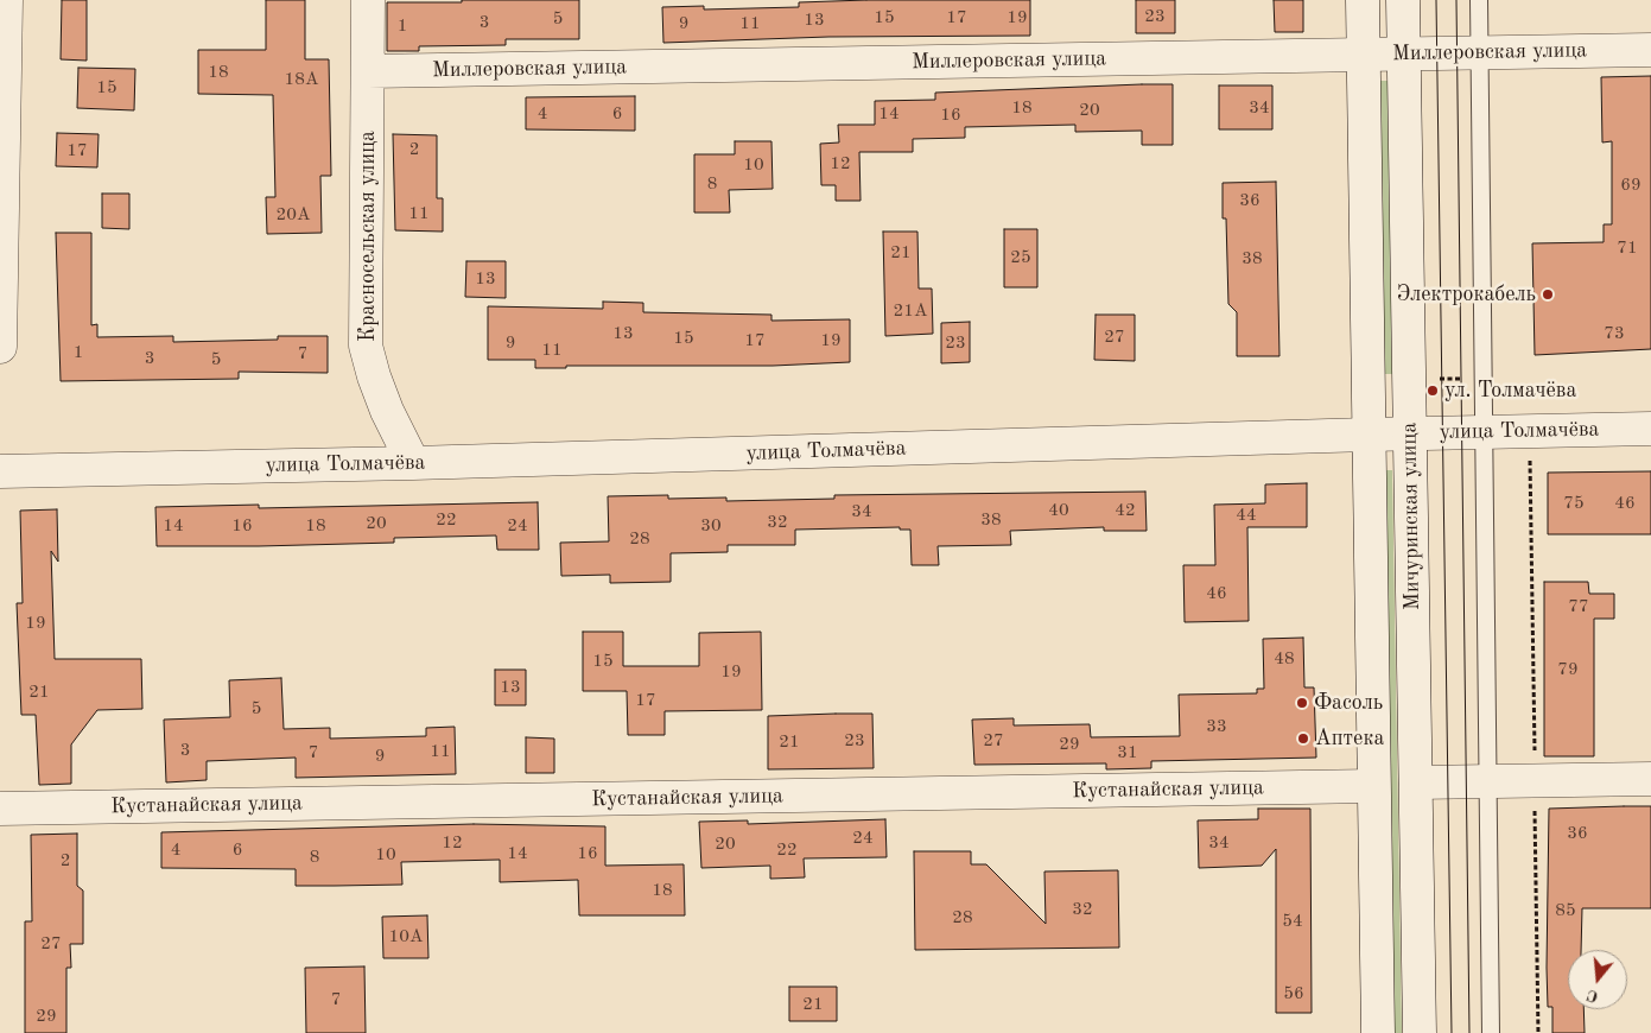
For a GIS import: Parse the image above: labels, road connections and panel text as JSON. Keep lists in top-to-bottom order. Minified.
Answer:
{"streets":{"street":["Миллеровская улица","Красносельская улица","улица Толмачёва","Мичуринская улица","Кустанайская улица"]},"crossings":[["Миллеровская улица","Красносельская улица"],["Миллеровская улица","Мичуринская улица"],["Красносельская улица","улица Толмачёва"],["улица Толмачёва","Мичуринская улица"],["Мичуринская улица","Кустанайская улица"]],"places":["Электрокабель","ул. Толмачёва","Фасоль","Аптека"],"house_numbers":["23","15","17","19","5","13","3","9","11","1","18","18А","15","18","34","20","4","6","14","16","2","17","12","10","8","69","36","11","20А","71","21","25","38","13","21А","13","73","27","15","17","19","9","23","11","1","7","3","5","75","46","40","42","34","44","22","38","32","20","14","16","18","24","30","28","46","77","19","48","15","79","19","13","21","17","5","33","23","27","21","29","3","11","7","31","9","36","24","12","34","20","4","6","22","14","16","10","8","2","18","32","85","28","54","10А","27","56","7","21","29"],"north":"bottom"}
